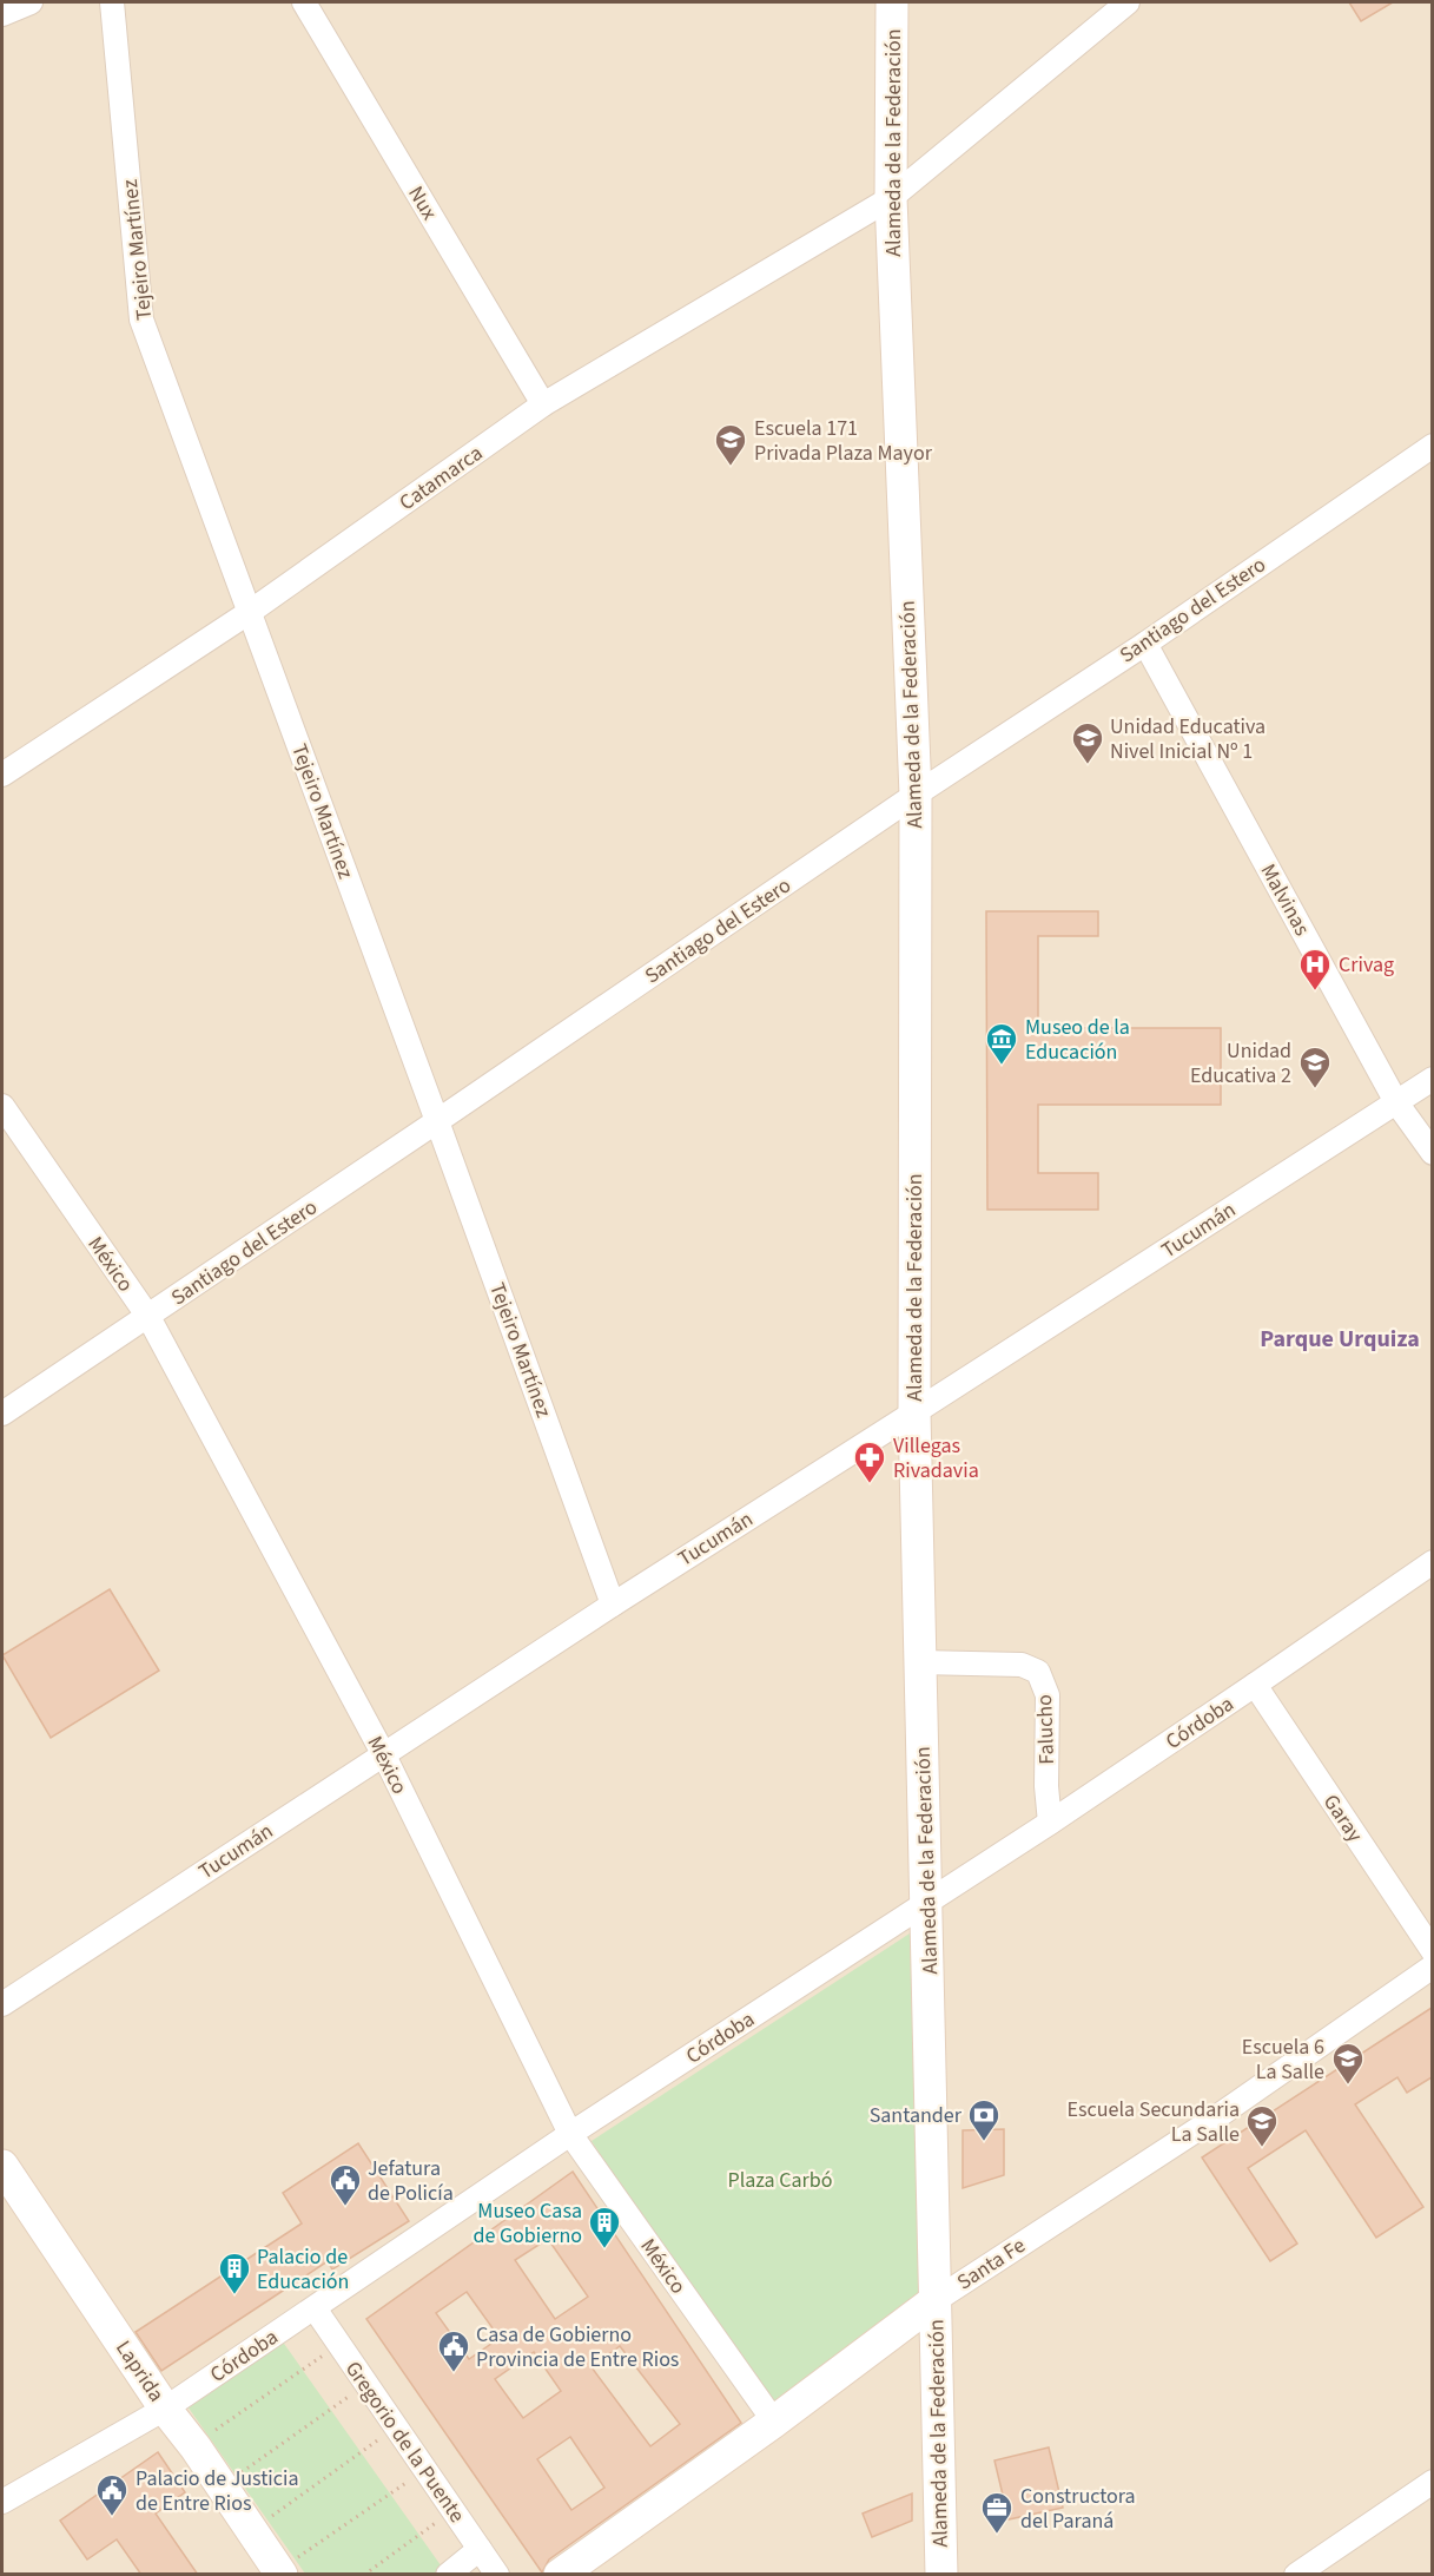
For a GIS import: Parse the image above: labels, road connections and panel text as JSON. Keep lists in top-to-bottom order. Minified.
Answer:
{"streets":{"street":["Alameda de la Federación","Nux","Tejeiro Martínez","Catamarca","Santiago del Estero","Malvinas","Tucumán","México","Córdoba","Falucho","Garay","Santa Fe","Laprida","Gregorio de la Puente"]},"crossings":[["Alameda de la Federación","Catamarca"],["Alameda de la Federación","Santiago del Estero"],["Alameda de la Federación","Tucumán"],["Alameda de la Federación","Córdoba"],["Alameda de la Federación","Falucho"],["Alameda de la Federación","Santa Fe"],["Nux","Catamarca"],["Tejeiro Martínez","Catamarca"],["Tejeiro Martínez","Santiago del Estero"],["Tejeiro Martínez","Tucumán"],["Santiago del Estero","Malvinas"],["Santiago del Estero","México"],["Malvinas","Tucumán"],["Tucumán","México"],["México","Córdoba"],["México","Santa Fe"],["Córdoba","Falucho"],["Córdoba","Garay"],["Córdoba","Laprida"],["Córdoba","Gregorio de la Puente"]],"districts":["Parque Urquiza"],"parks":["Plaza Carbó"],"places":{"school or university":["Escuela 171 Privada Plaza Mayor","Unidad Educativa Nivel Inicial Nº 1","Unidad Educativa 2","Escuela 6 La Salle","Escuela Secundaria La Salle"],"hospital":["Crivag"],"museum":["Museo de la Educación"],"pharmacy":["Villegas Rivadavia"],"bank":["Santander"],"public building":["Jefatura de Policía","Casa de Gobierno Provincia de Entre Rios","Palacio de Justicia de Entre Rios"],"building":["Museo Casa de Gobierno","Palacio de Educación"],"office":["Constructora del Paraná"]}}
